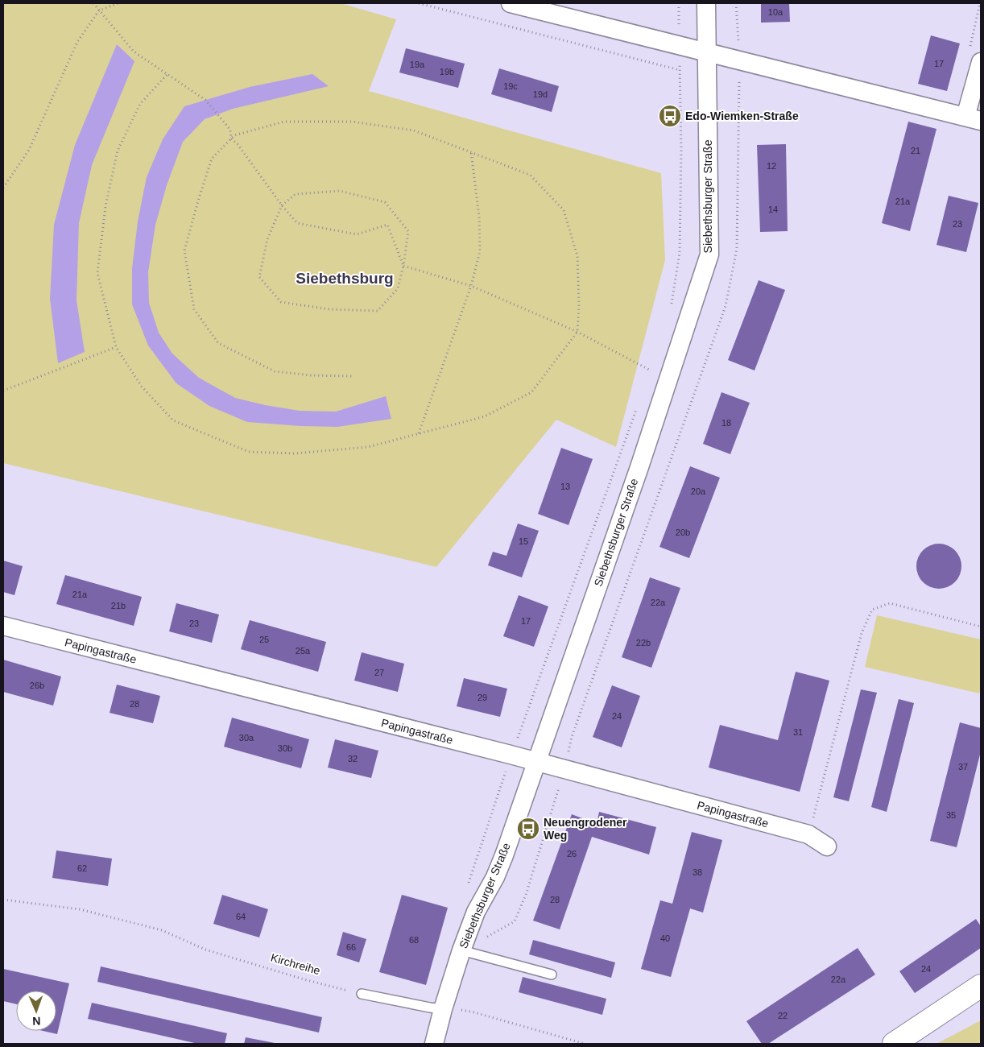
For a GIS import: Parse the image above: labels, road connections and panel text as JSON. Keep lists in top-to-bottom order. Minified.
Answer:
{"streets":{"street":["Siebethsburger Straße","Papingastraße"],"path":["Kirchreihe"]},"crossings":[["Siebethsburger Straße","Papingastraße"]],"districts":["Siebethsburg"],"places":{"bus stop":["Edo-Wiemken-Straße","Neuengrodener Weg"]},"house_numbers":["10a","17","19a","19b","19c","19d","21","12","21a","14","23","18","13","20a","20b","15","21a","22a","21b","17","23","25","22b","25a","27","26b","29","28","24","31","30a","30b","32","37","35","26","62","38","28","64","40","68","66","24","22a","22"],"north":"bottom"}
